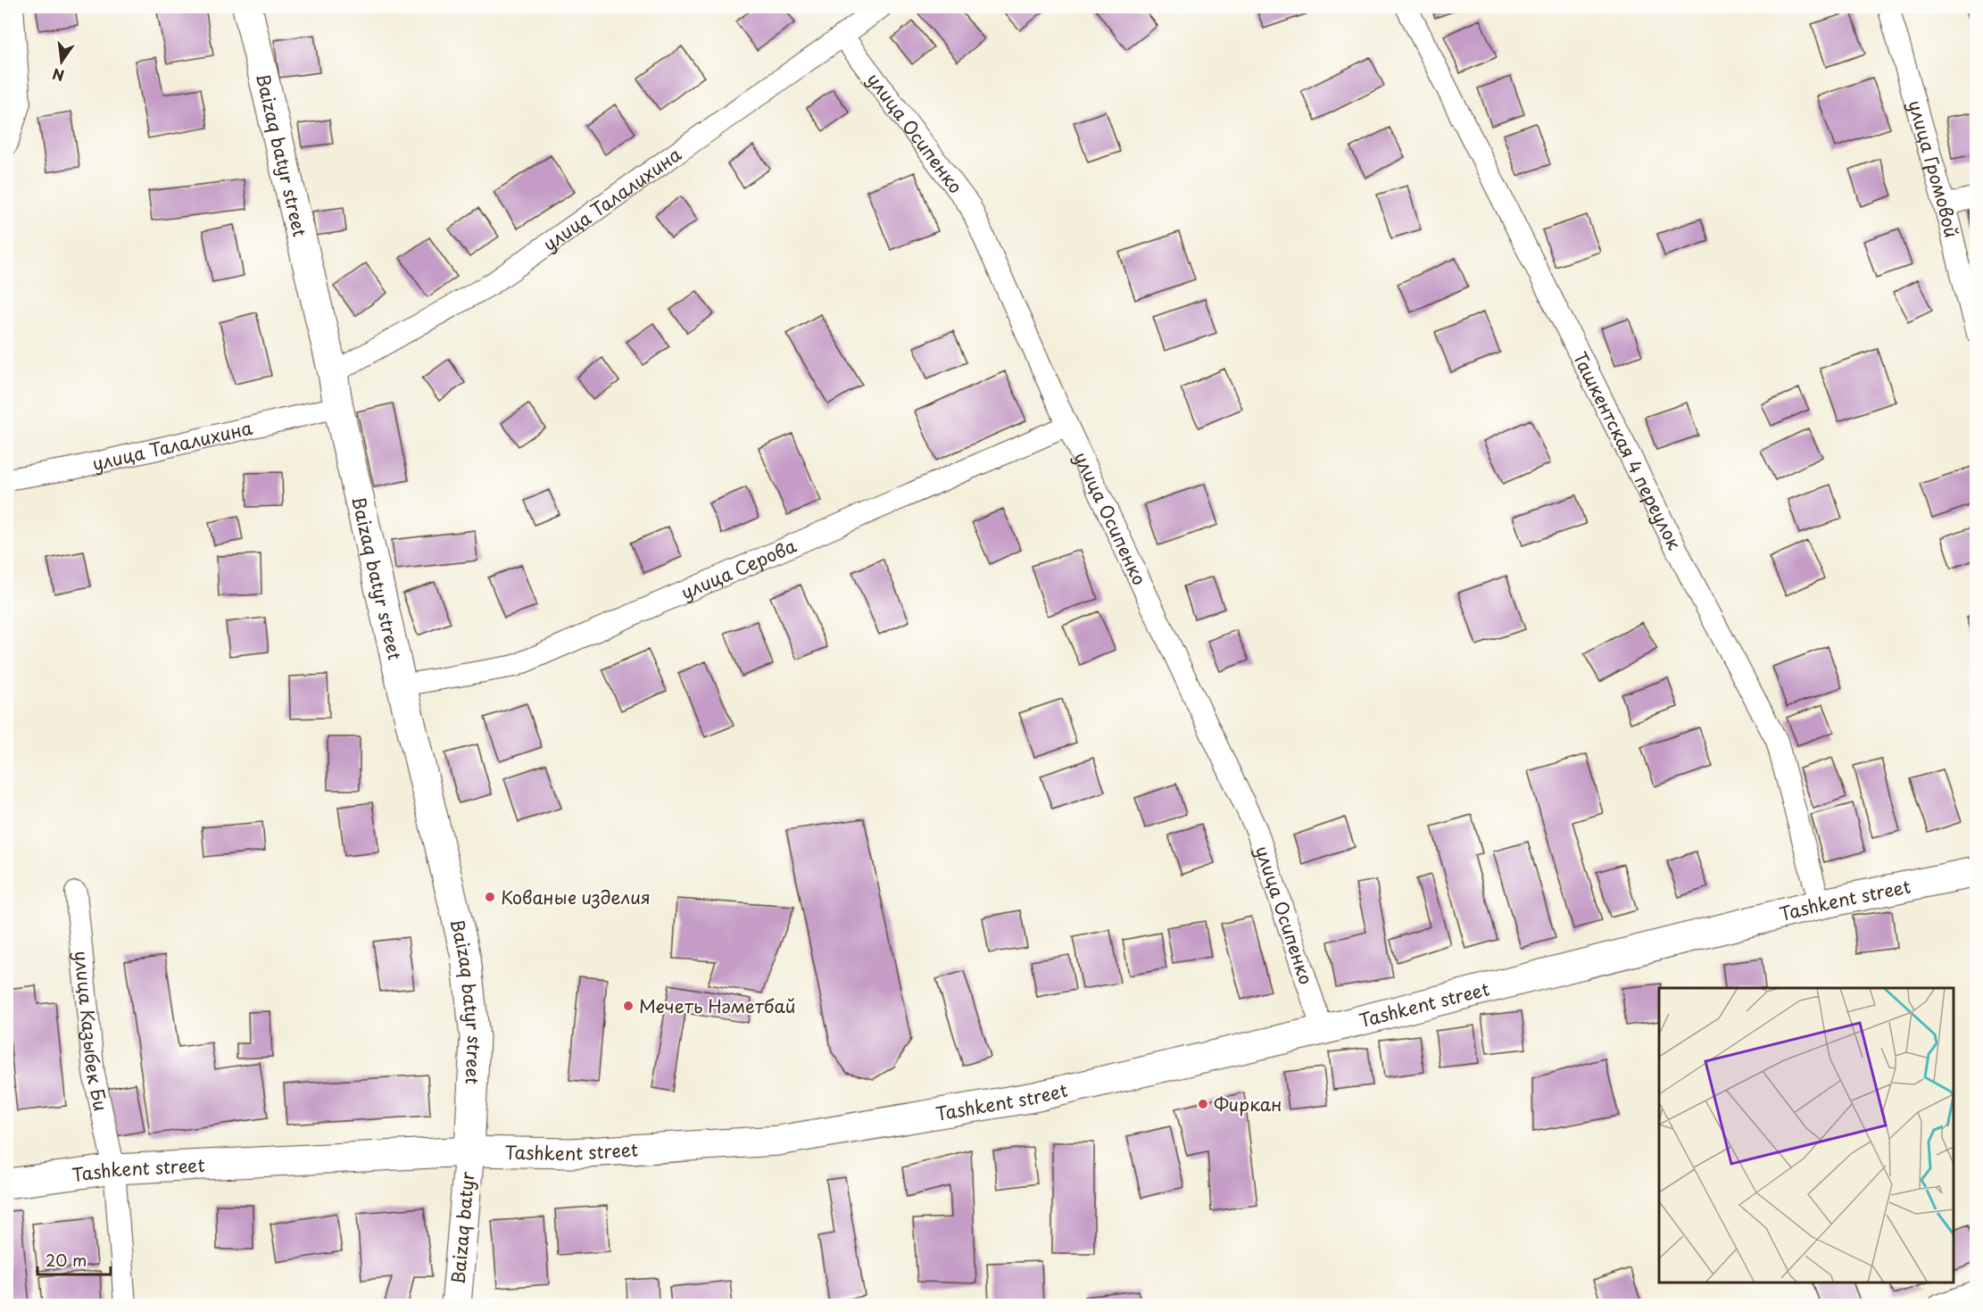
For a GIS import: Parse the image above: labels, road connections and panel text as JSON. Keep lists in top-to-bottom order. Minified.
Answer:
{"streets":{"main road":["Baizaq batyr street","Tashkent street","Baizaq batyr"],"street":["улица Осипенко","улица Громовой","улица Талалихина","Ташкентская 4 переулок","улица Серова","улица Казыбек Би"]},"crossings":[["улица Осипенко","улица Талалихина"],["улица Осипенко","улица Серова"],["улица Осипенко","Tashkent street"],["Baizaq batyr street","улица Талалихина"],["Baizaq batyr street","улица Серова"],["Baizaq batyr street","Tashkent street"],["Baizaq batyr street","Baizaq batyr"],["Ташкентская 4 переулок","Tashkent street"],["Tashkent street","улица Казыбек Би"],["Tashkent street","Baizaq batyr"]],"places":["Кованые изделия","Мечеть Нәметбай","Фиркан"],"scale_bar":"20 m","north":"bottom"}
